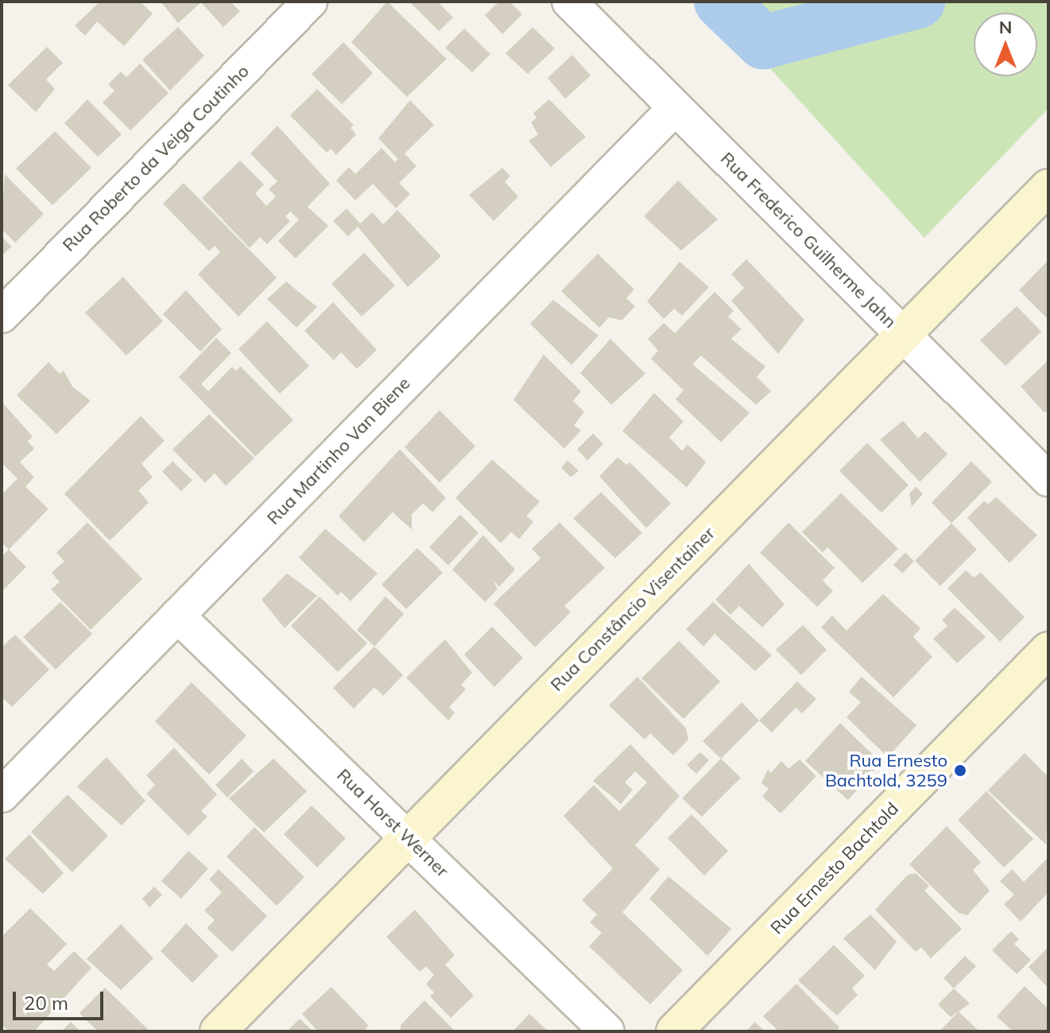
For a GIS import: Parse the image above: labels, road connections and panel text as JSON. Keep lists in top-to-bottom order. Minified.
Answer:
{"streets":{"street":["Rua Roberto da Veiga Coutinho","Rua Frederico Guilherme Jahn","Rua Martinho Van Biene","Rua Constâncio Visentainer","Rua Horst Werner","Rua Ernesto Bachtold"]},"crossings":[["Rua Frederico Guilherme Jahn","Rua Martinho Van Biene"],["Rua Frederico Guilherme Jahn","Rua Constâncio Visentainer"],["Rua Martinho Van Biene","Rua Horst Werner"],["Rua Constâncio Visentainer","Rua Horst Werner"]],"places":["Rua Ernesto Bachtold, 3259"],"scale_bar":"20 m","north":"top"}
